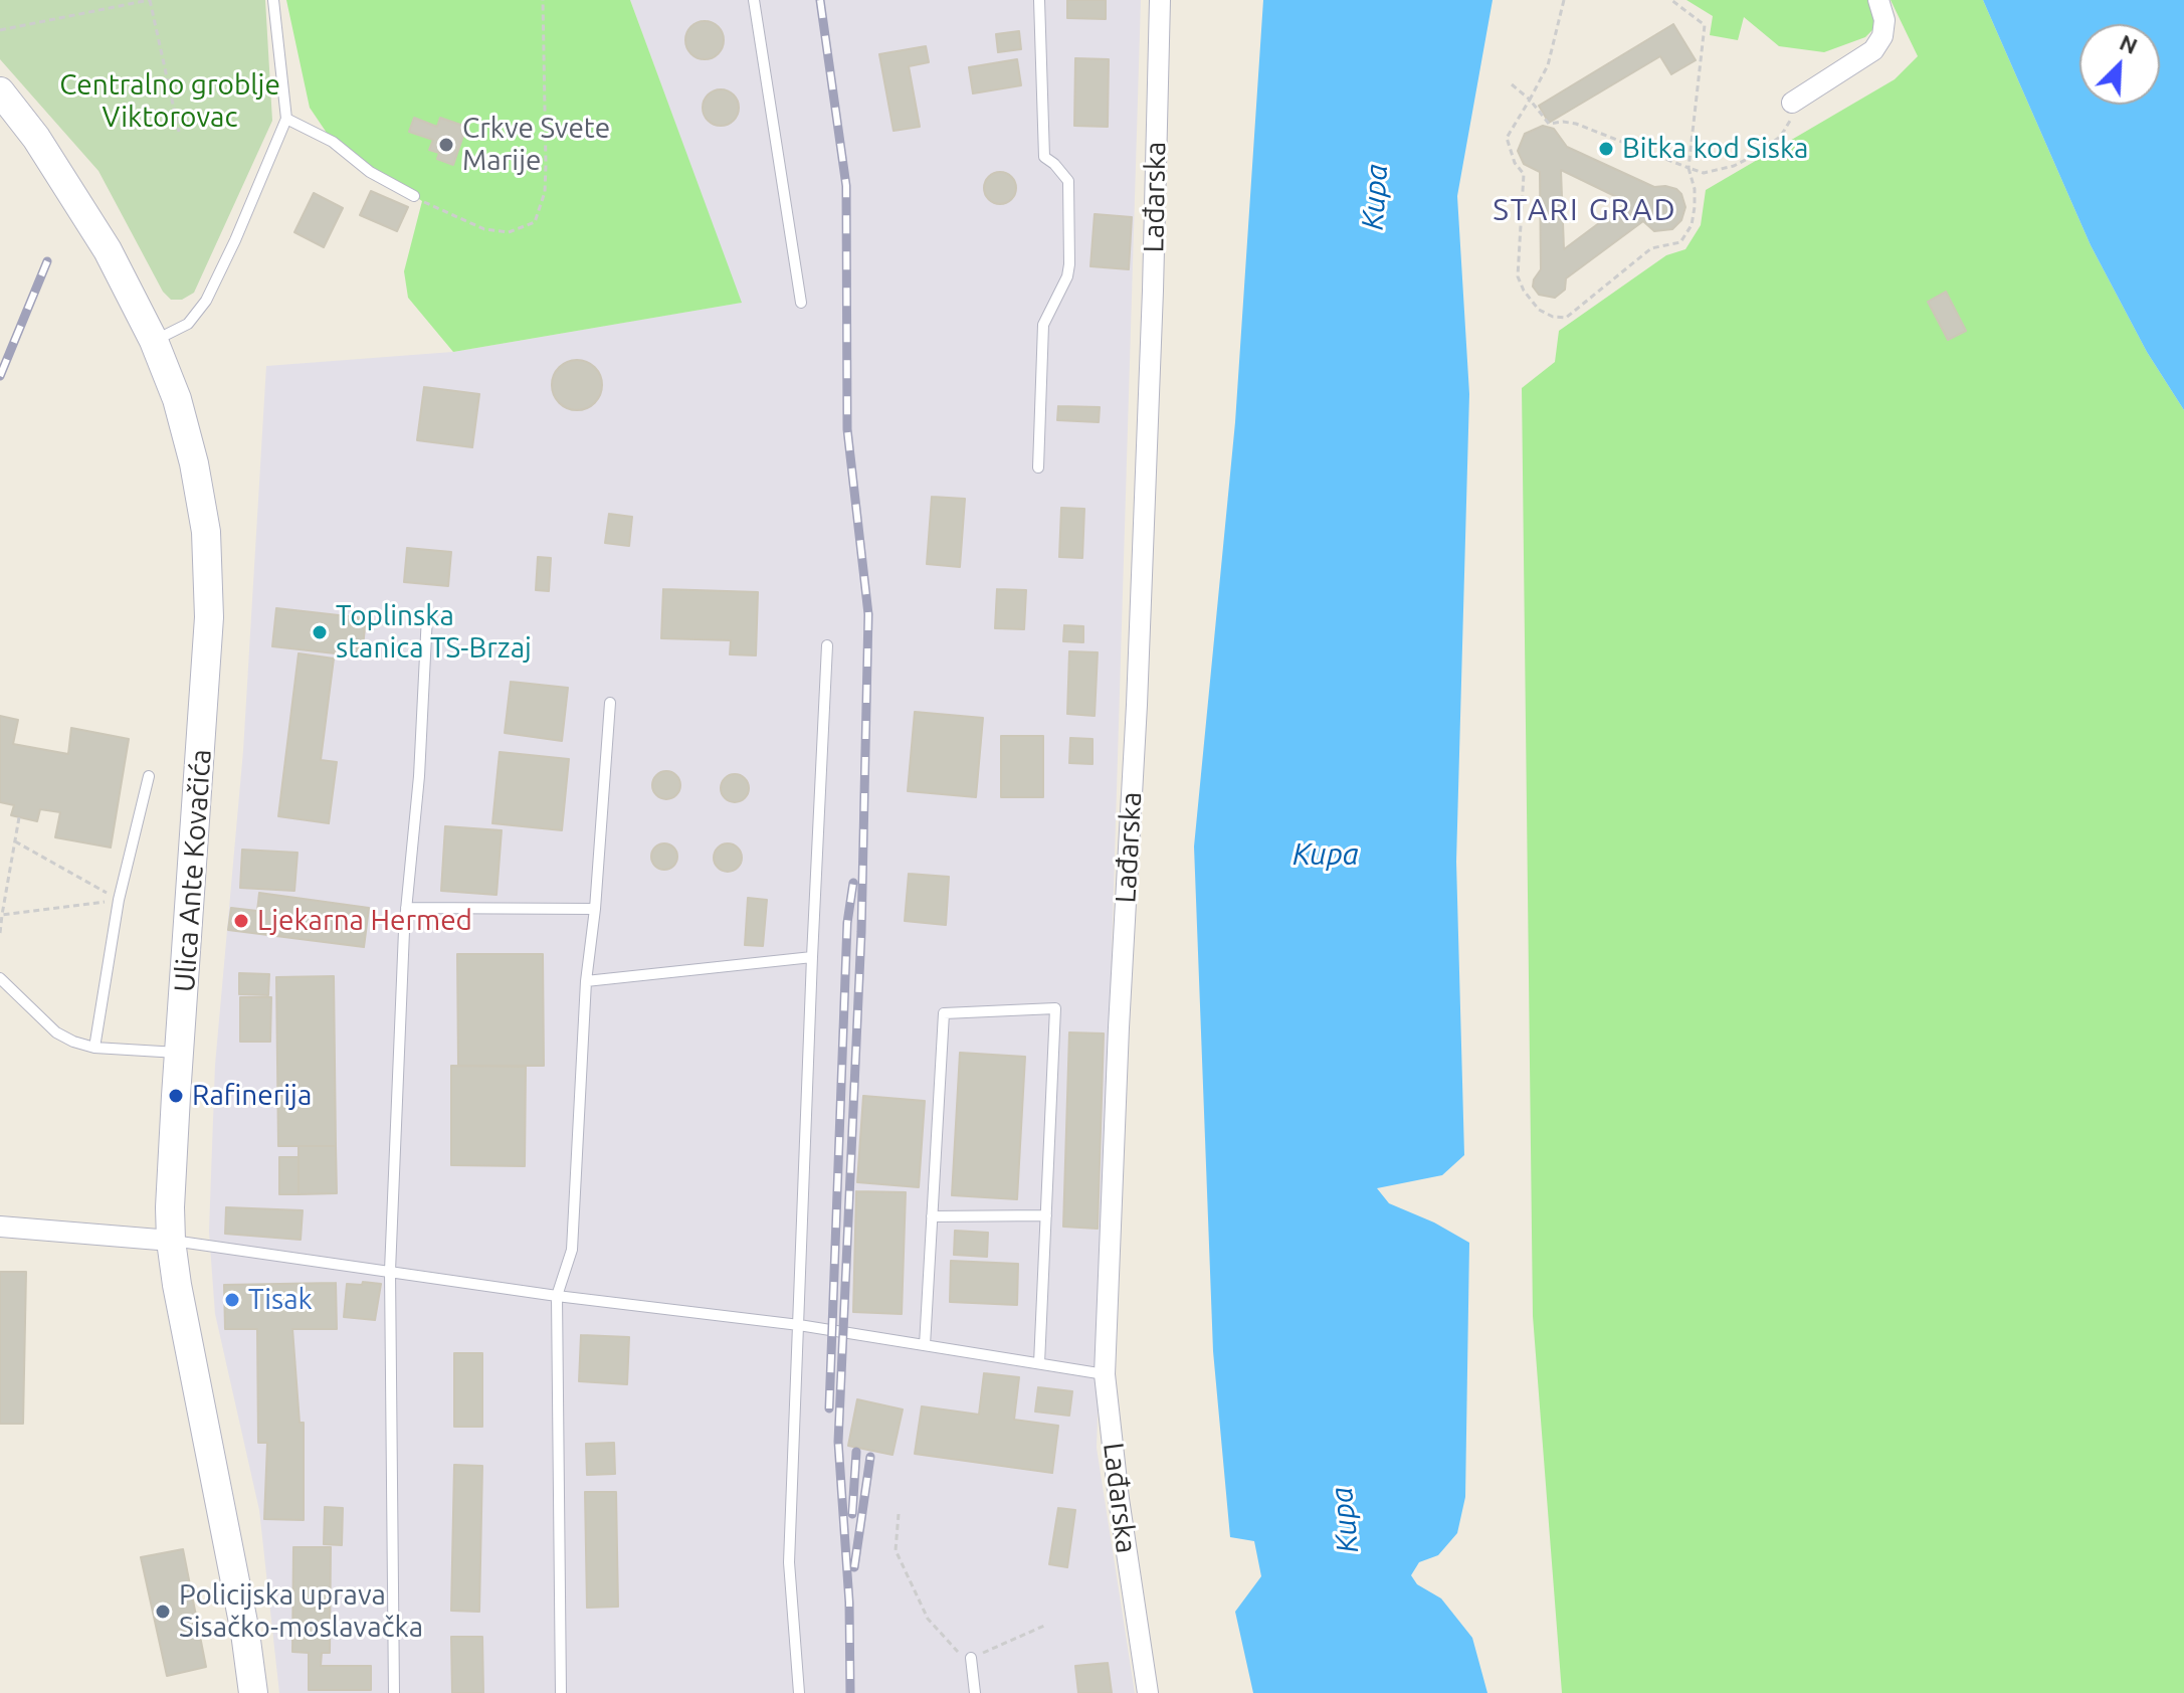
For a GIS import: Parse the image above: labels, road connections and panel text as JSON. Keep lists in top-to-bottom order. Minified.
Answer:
{"streets":{"main road":["Ulica Ante Kovačića"],"street":["Lađarska"]},"districts":["STARI GRAD"],"water":["Kupa"],"parks":["Centralno groblje Viktorovac"],"places":["Crkve Svete Marije","Bitka kod Siska","Toplinska stanica TS-Brzaj","Ljekarna Hermed","Rafinerija","Tisak","Policijska uprava Sisačko-moslavačka"],"north":"top right"}
